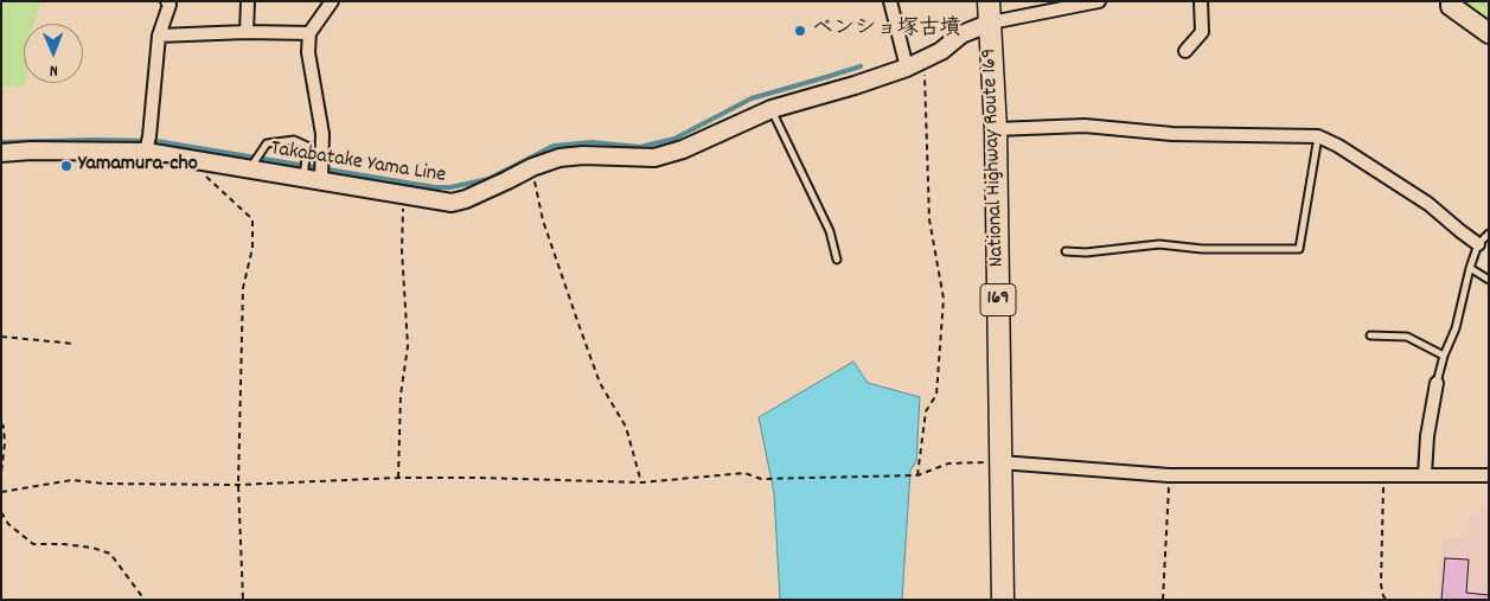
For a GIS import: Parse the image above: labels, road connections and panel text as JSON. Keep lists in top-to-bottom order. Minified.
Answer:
{"streets":{"highway":["National Highway Route 169","169"],"main road":["Takabatake Yama Line"]},"crossings":[["National Highway Route 169","Takabatake Yama Line"]],"places":["ベンショ塚古墳","Yamamura-cho"],"north":"bottom"}
